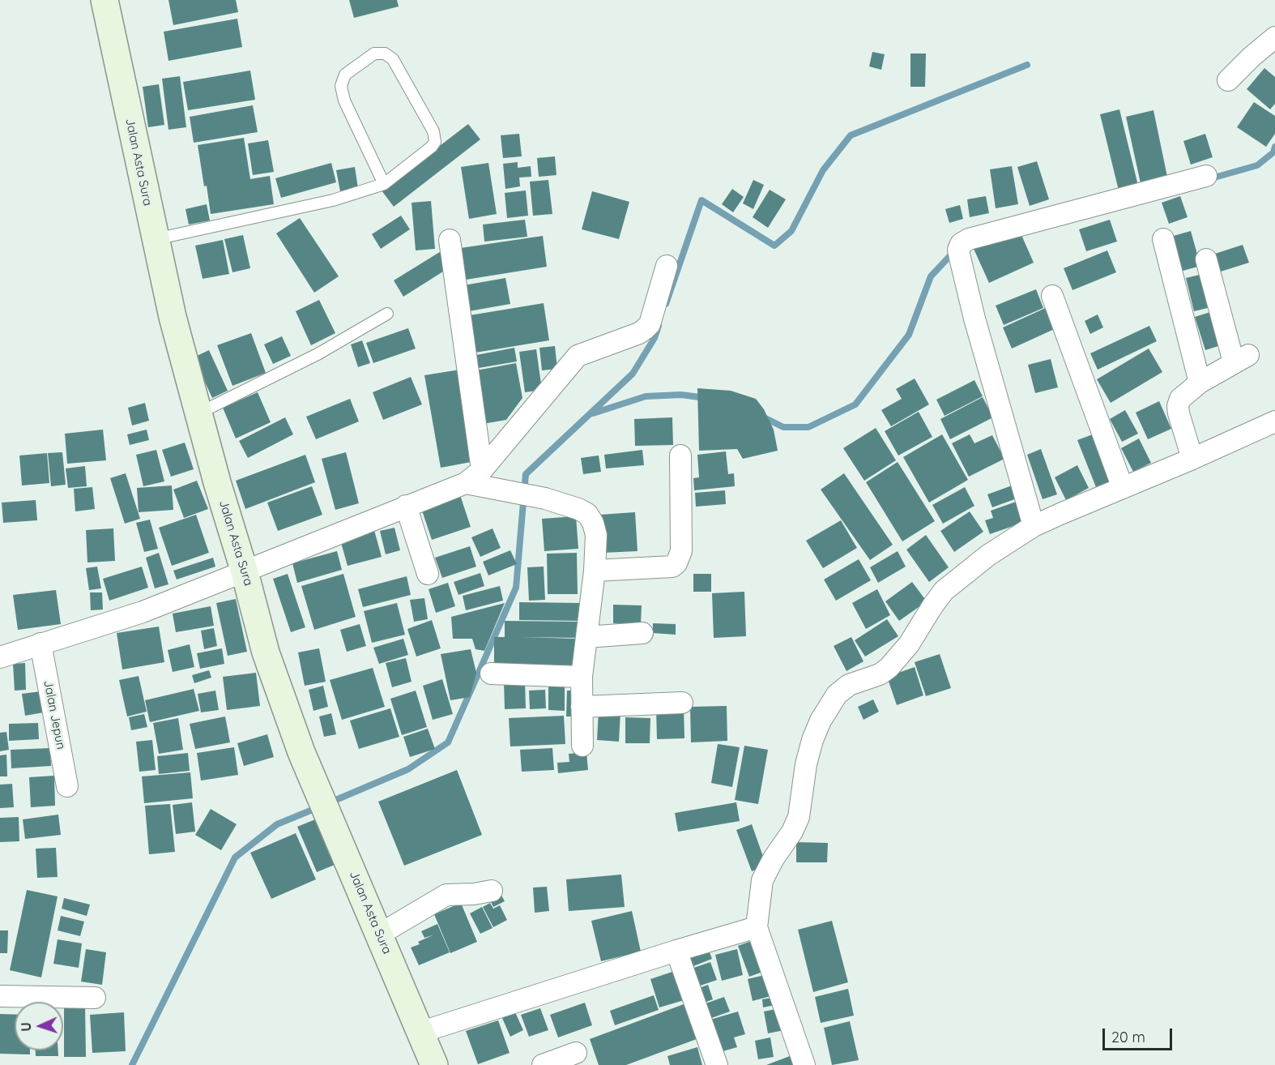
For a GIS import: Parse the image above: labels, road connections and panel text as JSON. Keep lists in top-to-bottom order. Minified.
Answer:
{"streets":{"street":["Jalan Asta Sura","Jalan Jepun"]},"scale_bar":"20 m","north":"left"}
